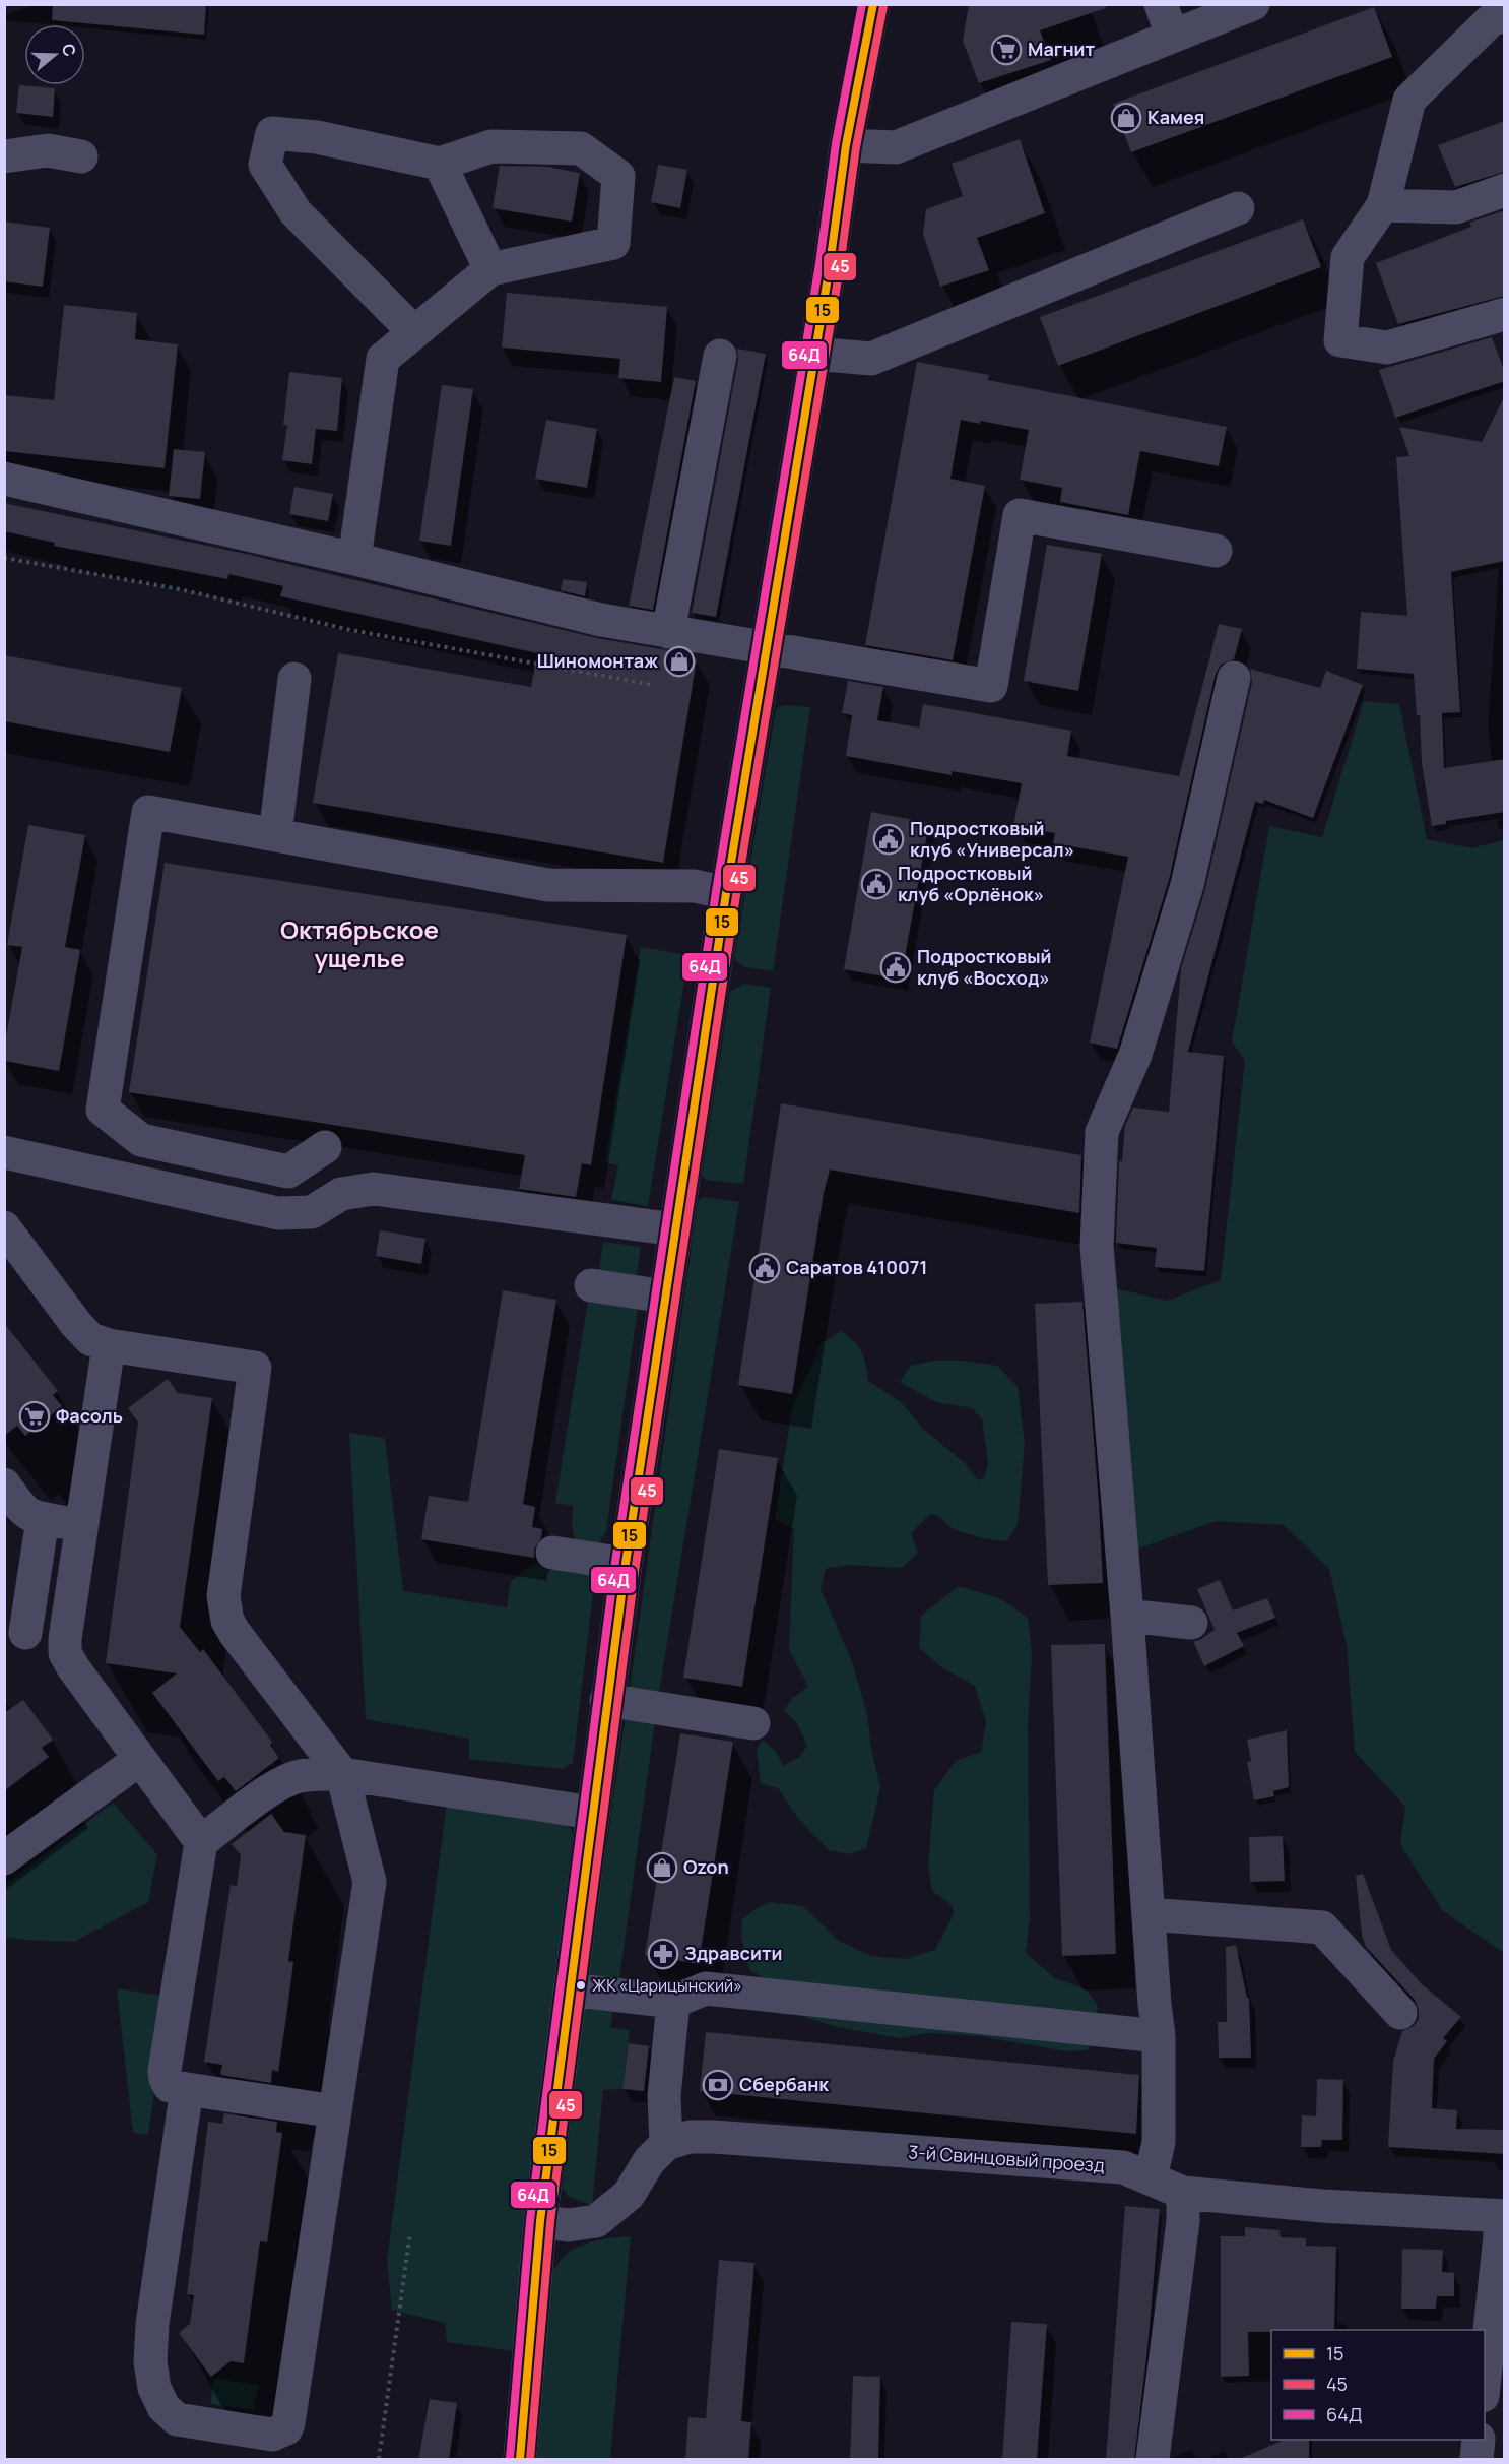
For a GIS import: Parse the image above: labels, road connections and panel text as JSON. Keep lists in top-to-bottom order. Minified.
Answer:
{"streets":{"street":["3-й Свинцовый проезд"]},"districts":["Октябрьское ущелье"],"places":{"supermarket":["Магнит","Фасоль"],"shop":["Камея","Шиномонтаж","Ozon"],"public building":["Подростковый клуб «Универсал»","Подростковый клуб «Орлёнок»","Подростковый клуб «Восход»","Саратов 410071"],"pharmacy":["Здравсити"],"other":["ЖК «Царицынский»"],"bank":["Сбербанк"]},"lines":["transit line 15","transit line 64Д","transit line 45"],"legend":["15","45","64Д"],"north":"right"}
